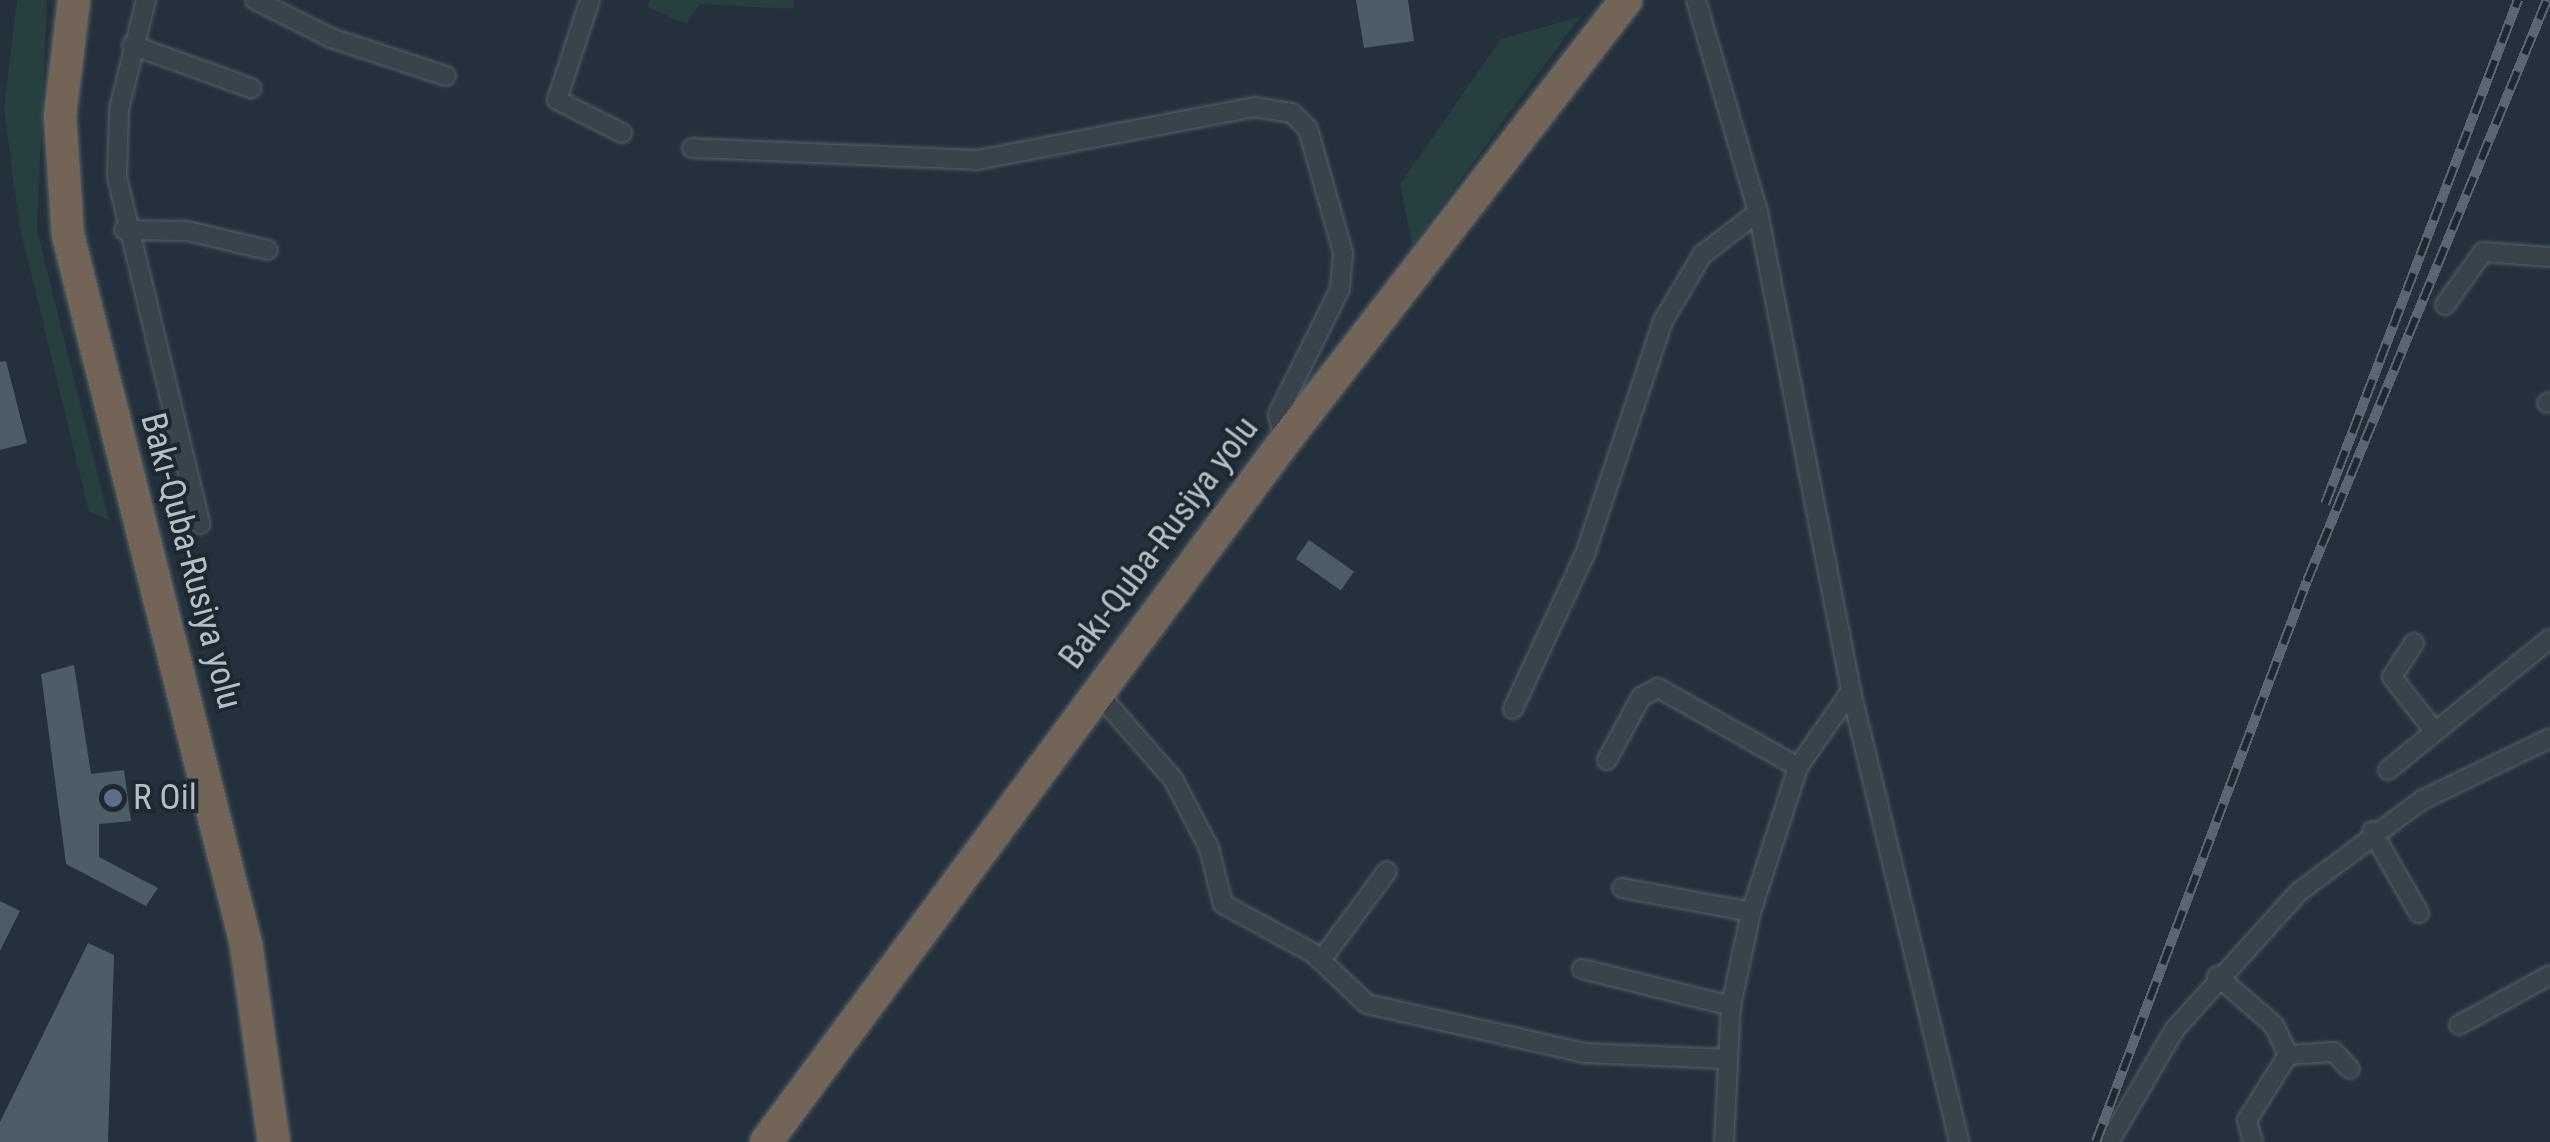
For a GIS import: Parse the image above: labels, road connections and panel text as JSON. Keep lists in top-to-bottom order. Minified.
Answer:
{"streets":{"highway":["Bakı-Quba-Rusiya yolu"]},"places":["R Oil"]}
